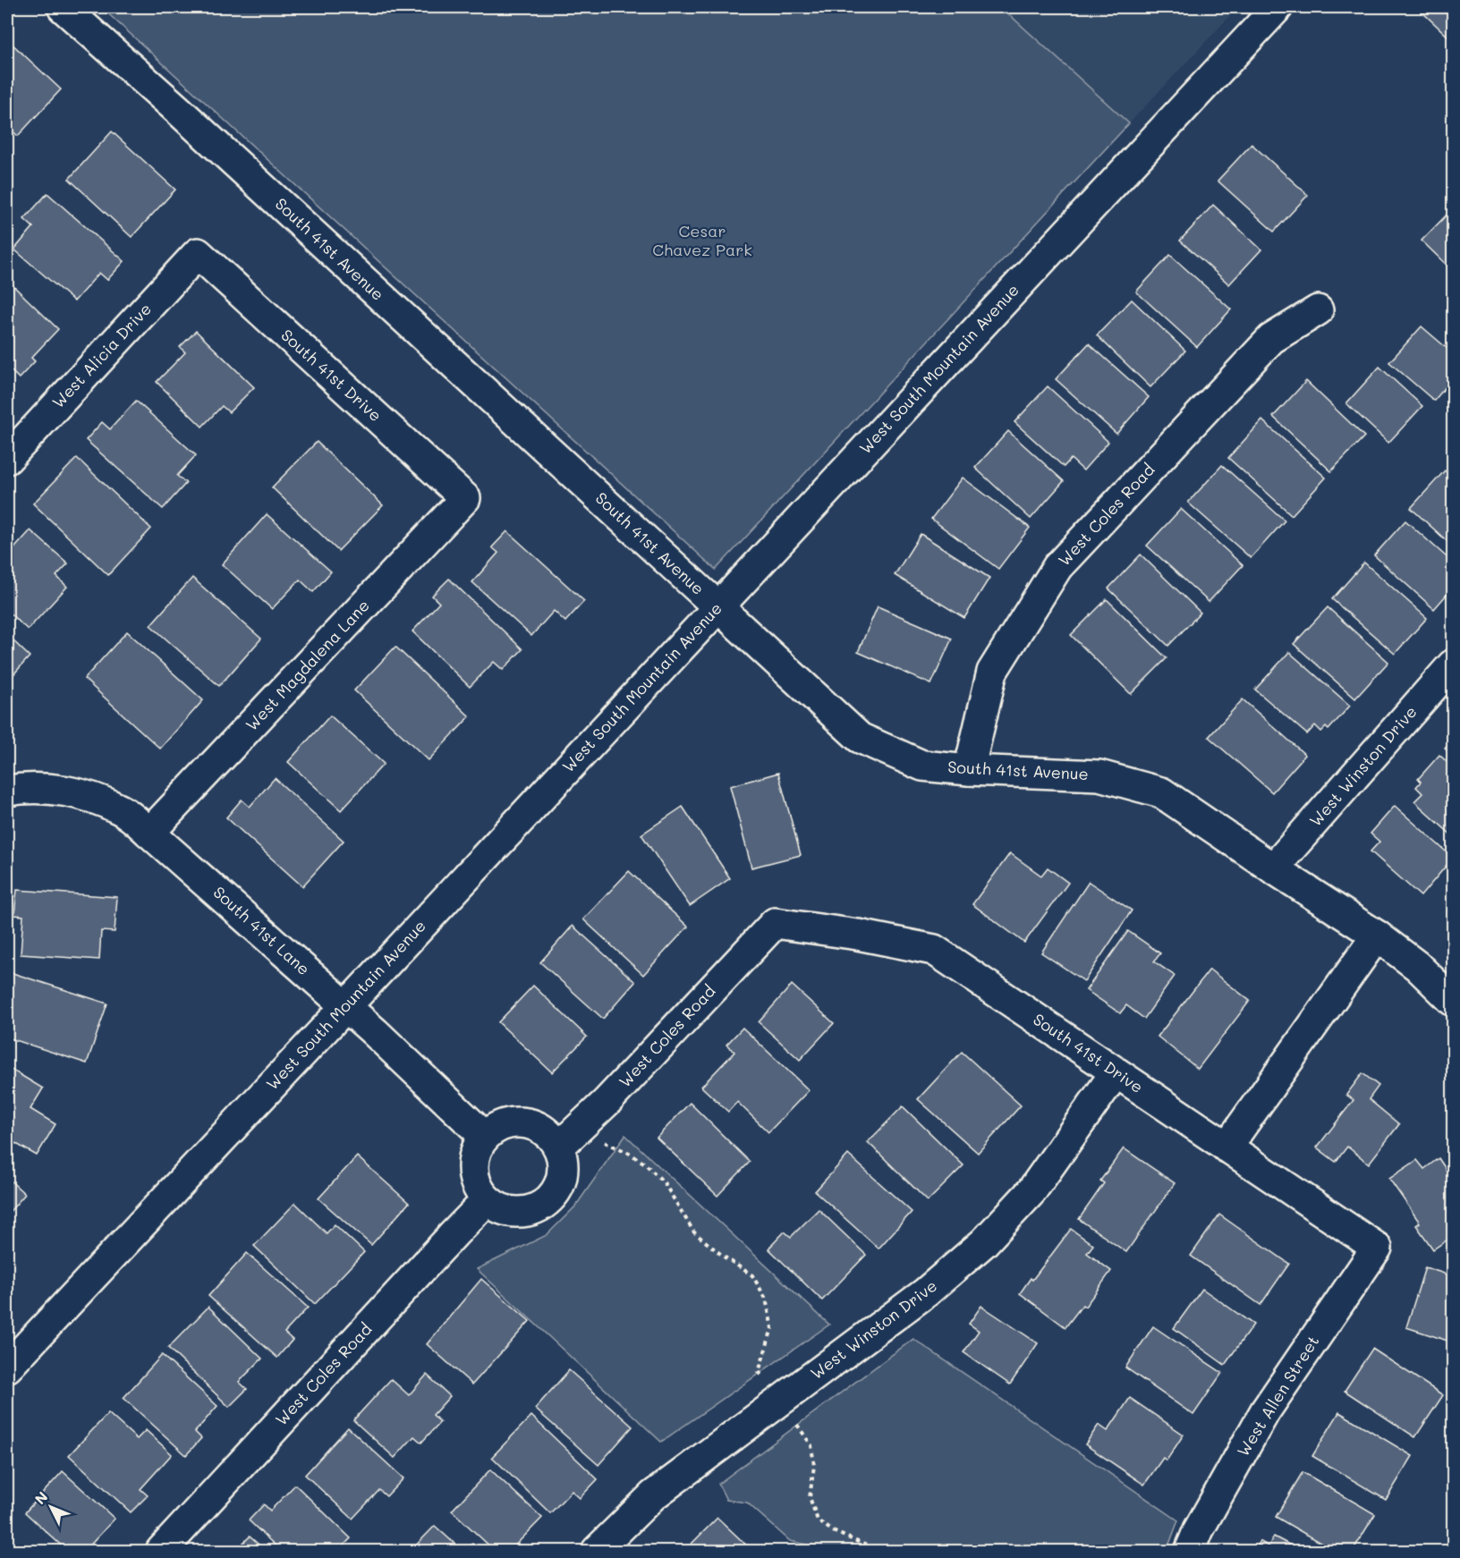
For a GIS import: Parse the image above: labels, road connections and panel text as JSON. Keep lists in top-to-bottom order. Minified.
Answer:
{"streets":{"street":["South 41st Avenue","West Alicia Drive","West South Mountain Avenue","South 41st Drive","West Coles Road","West Magdalena Lane","West Winston Drive","South 41st Lane","West Allen Street"]},"crossings":[["South 41st Avenue","West South Mountain Avenue"],["South 41st Avenue","West Coles Road"],["South 41st Avenue","West Winston Drive"],["West Alicia Drive","South 41st Drive"],["West South Mountain Avenue","South 41st Lane"],["South 41st Drive","West Coles Road"],["South 41st Drive","West Magdalena Lane"],["South 41st Drive","West Winston Drive"],["South 41st Drive","West Allen Street"],["West Coles Road","South 41st Lane"],["West Magdalena Lane","South 41st Lane"]],"parks":["Cesar Chavez Park"],"north":"top left"}
